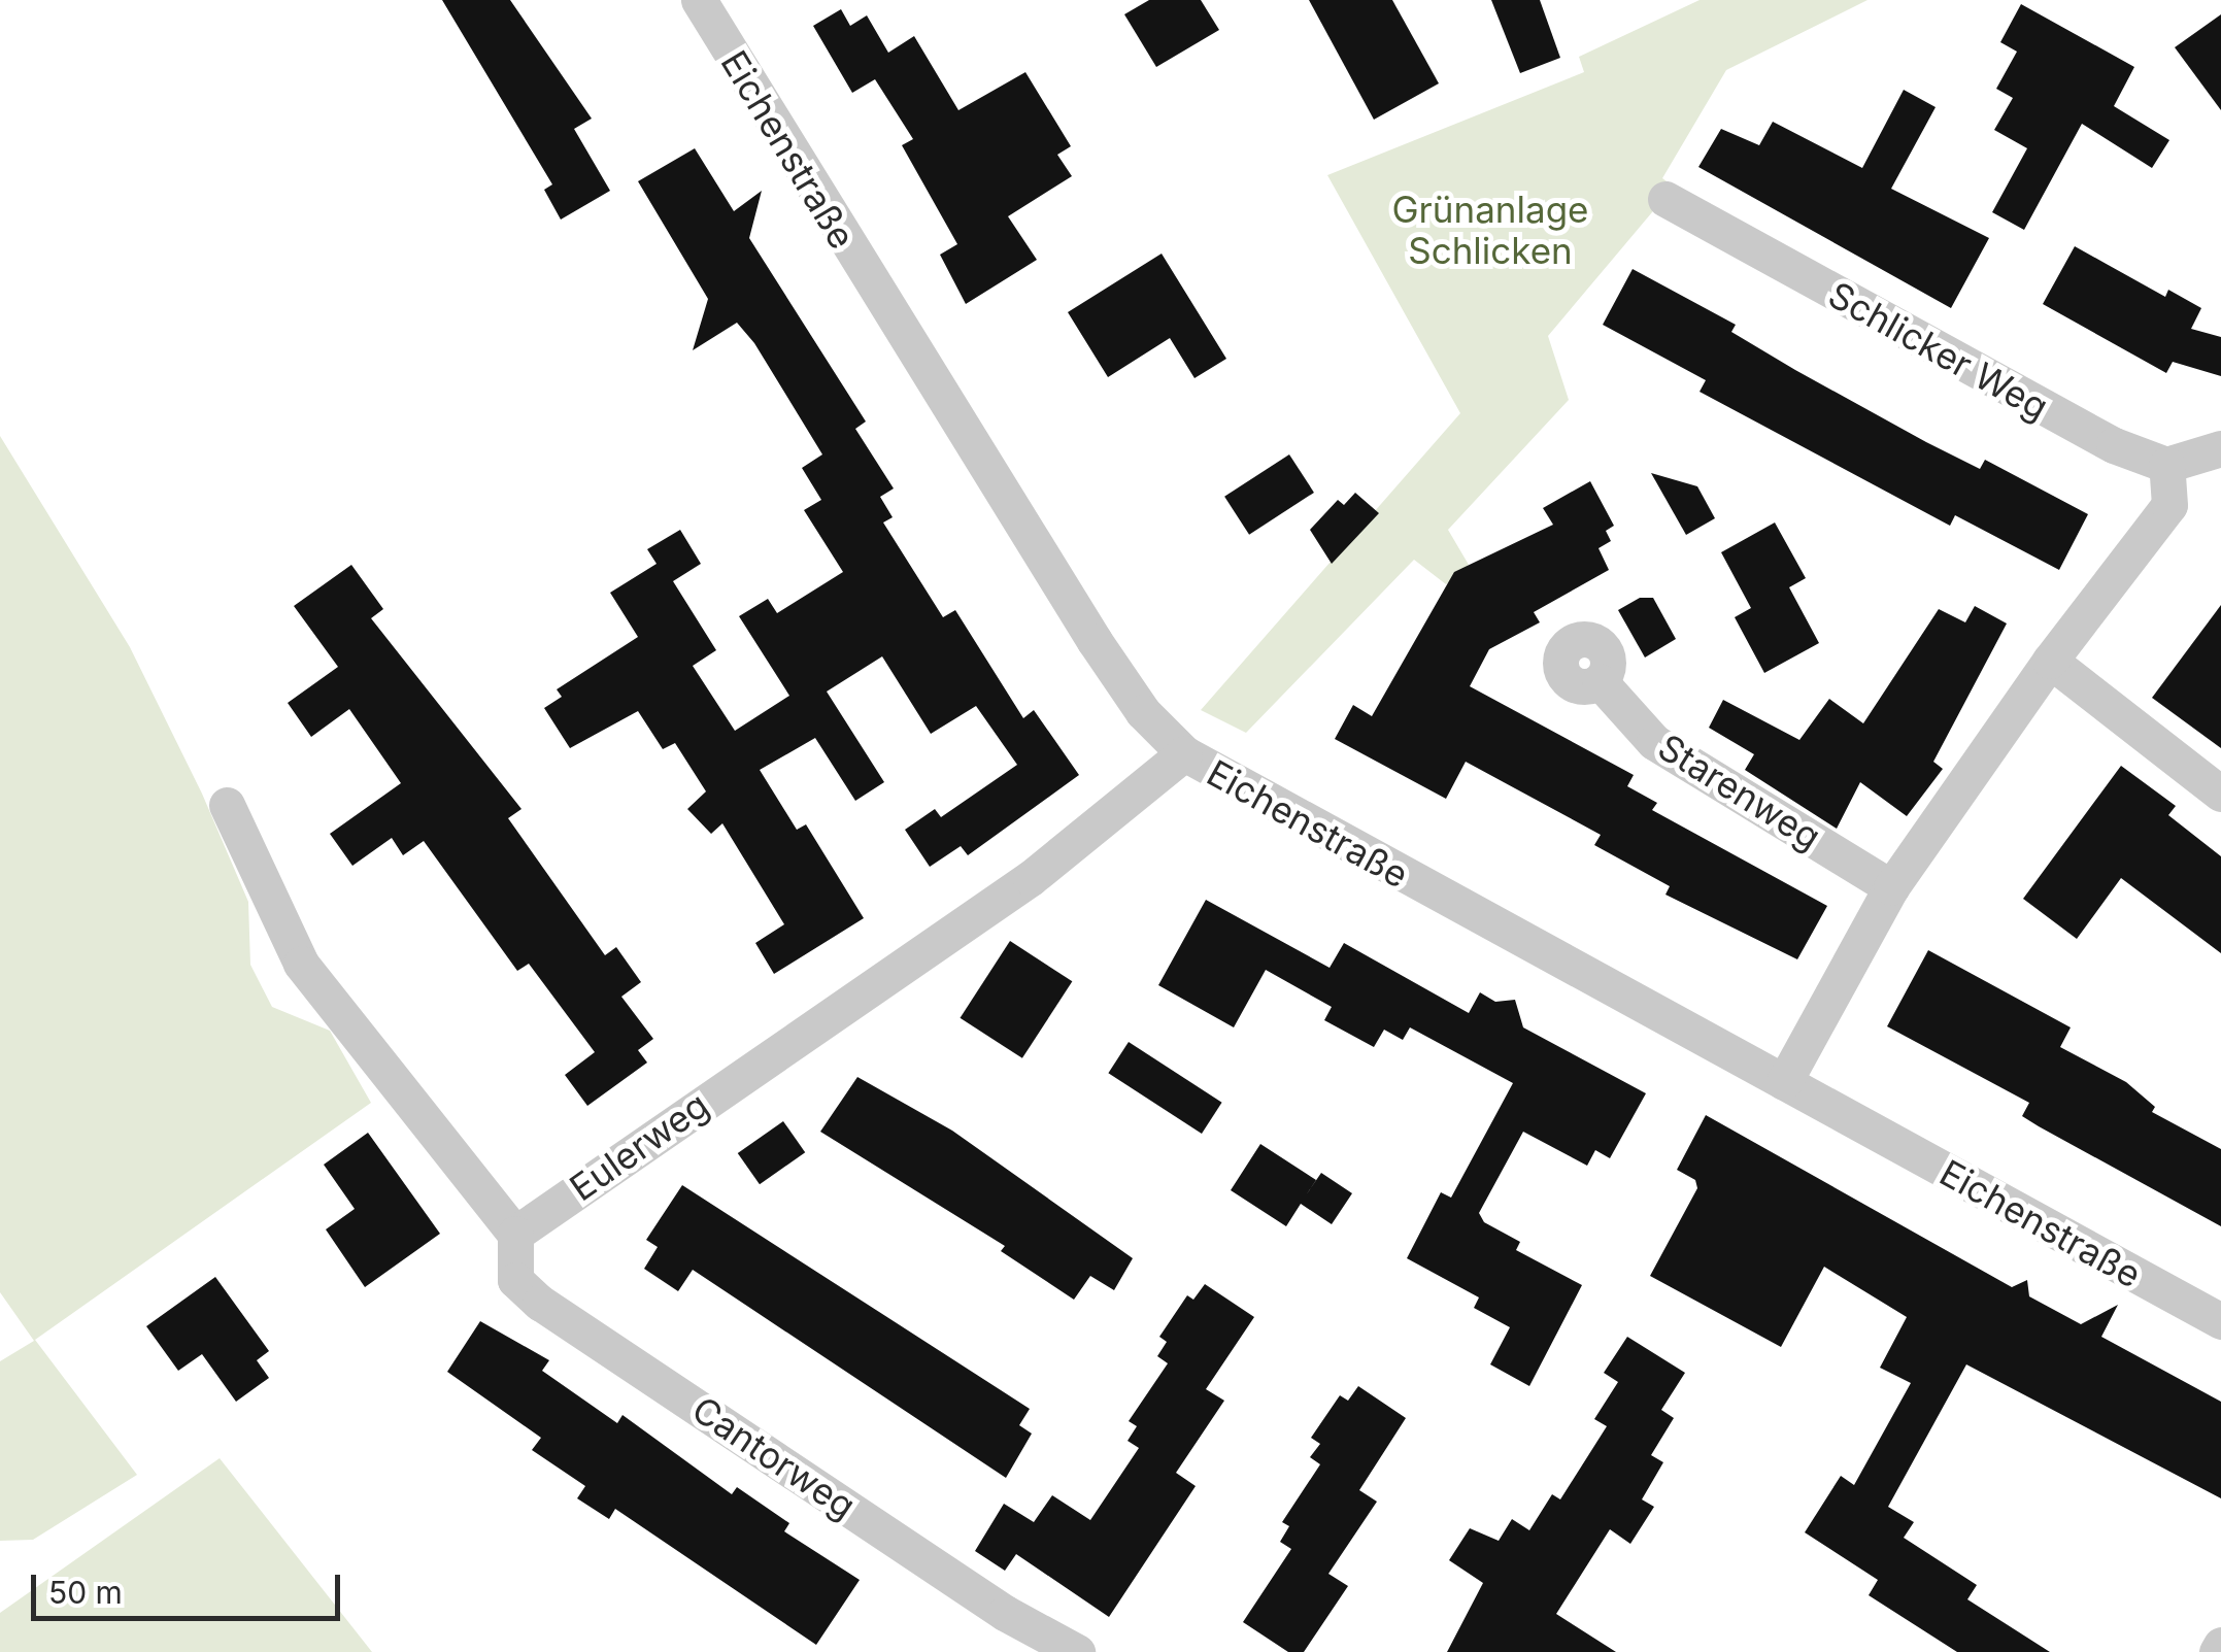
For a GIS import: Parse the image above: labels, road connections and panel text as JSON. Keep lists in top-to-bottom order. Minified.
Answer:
{"streets":{"street":["Eichenstraße","Schlicker Weg","Starenweg","Eulerweg","Cantorweg"]},"crossings":[["Eichenstraße","Eulerweg"],["Eulerweg","Cantorweg"]],"parks":["Grünanlage Schlicken"],"scale_bar":"50 m"}
